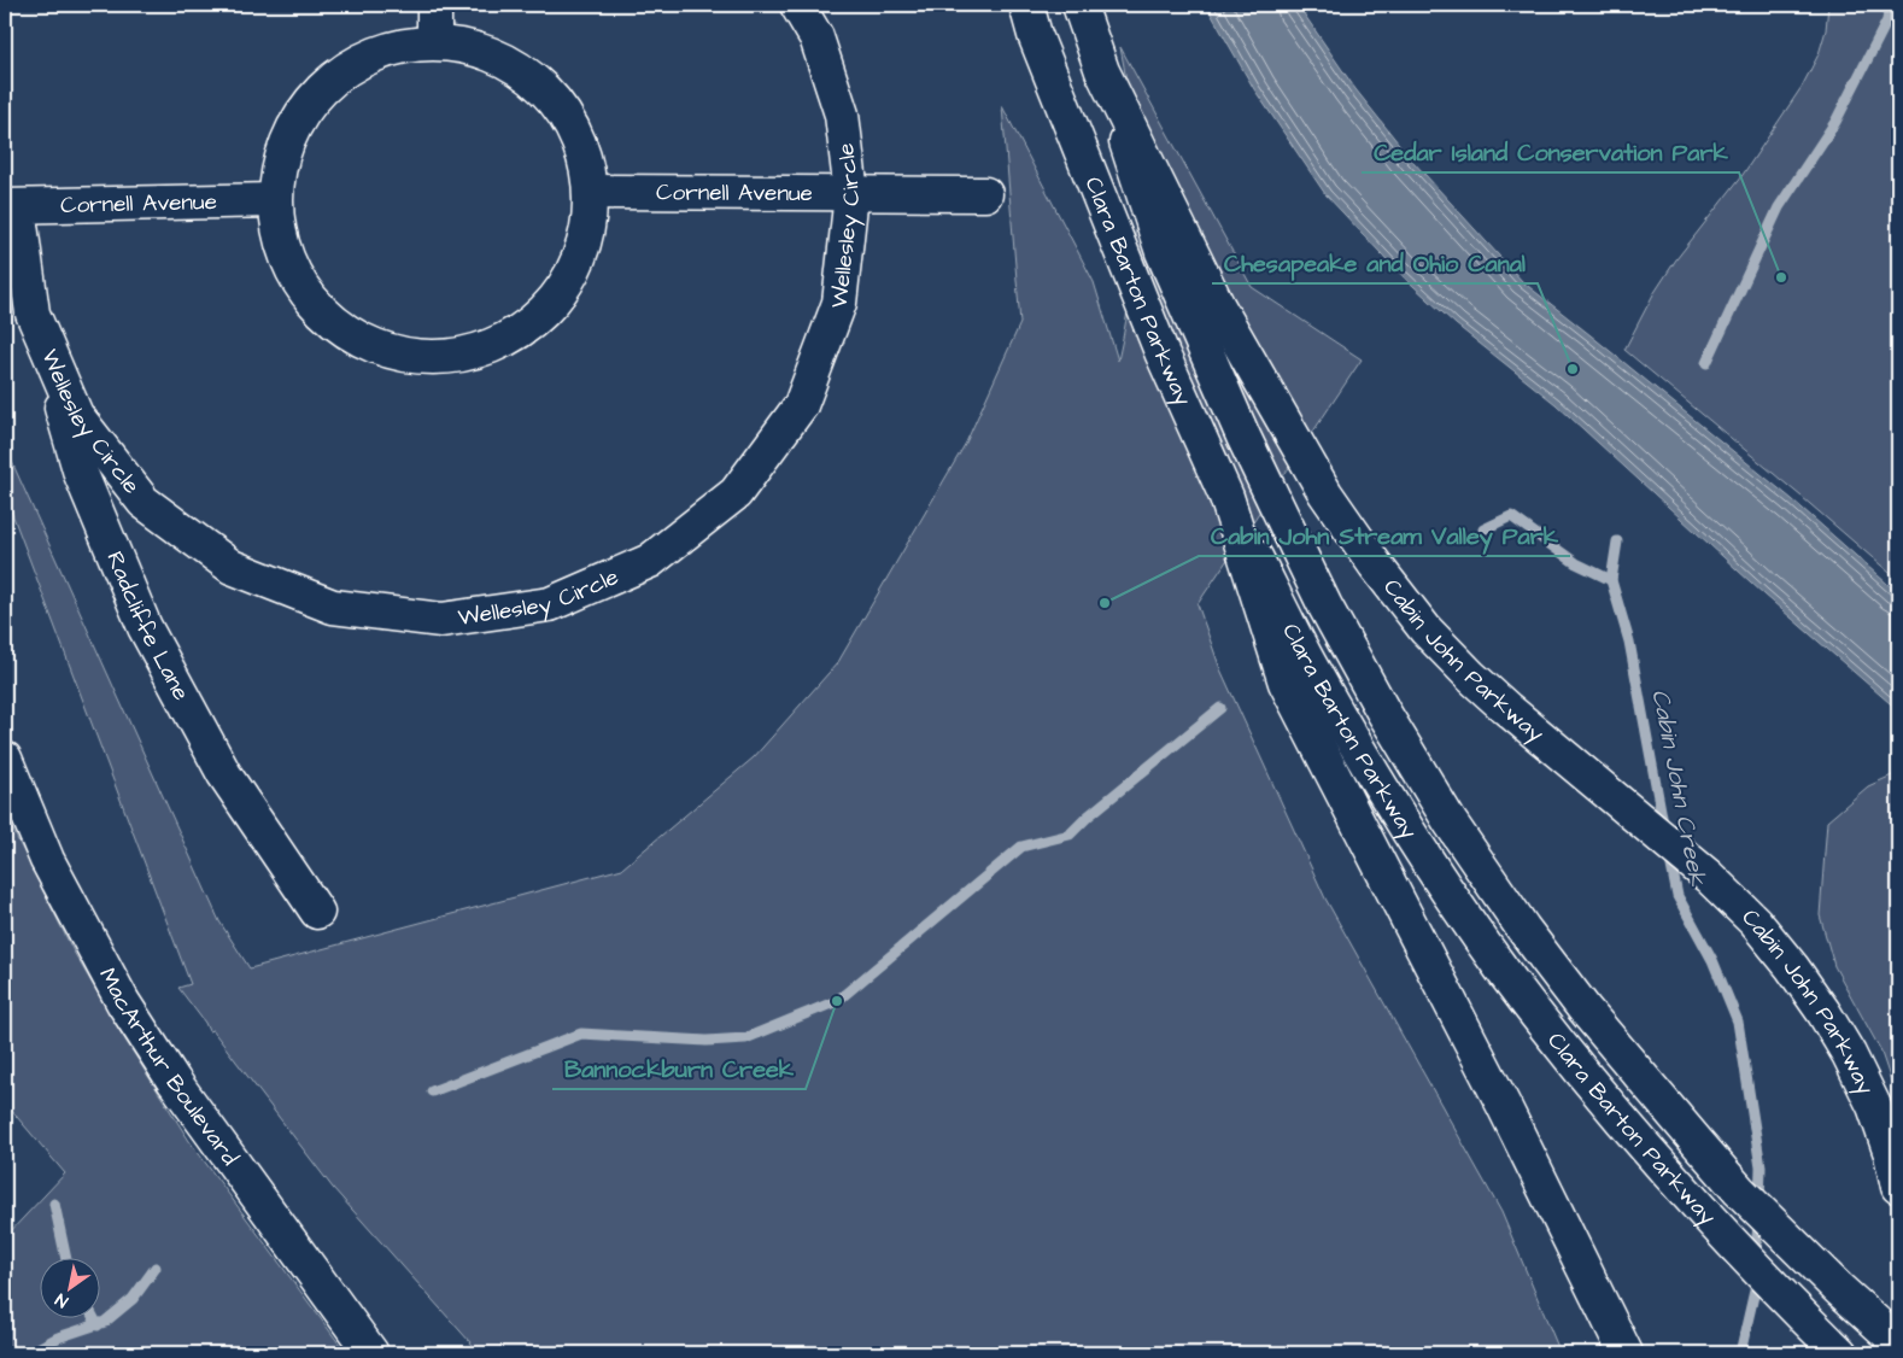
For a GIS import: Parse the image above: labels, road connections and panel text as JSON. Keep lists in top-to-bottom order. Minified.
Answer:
{"streets":{"main road":["Cornell Avenue","Wellesley Circle","Clara Barton Parkway","Radcliffe Lane","Cabin John Parkway","MacArthur Boulevard"]},"crossings":[["Cornell Avenue","Wellesley Circle"],["Wellesley Circle","Radcliffe Lane"],["Clara Barton Parkway","Cabin John Parkway"]],"water":["Cabin John Creek"],"places":["Cedar Island Conservation Park","Chesapeake and Ohio Canal","Cabin John Stream Valley Park","Bannockburn Creek"],"north":"bottom left"}
